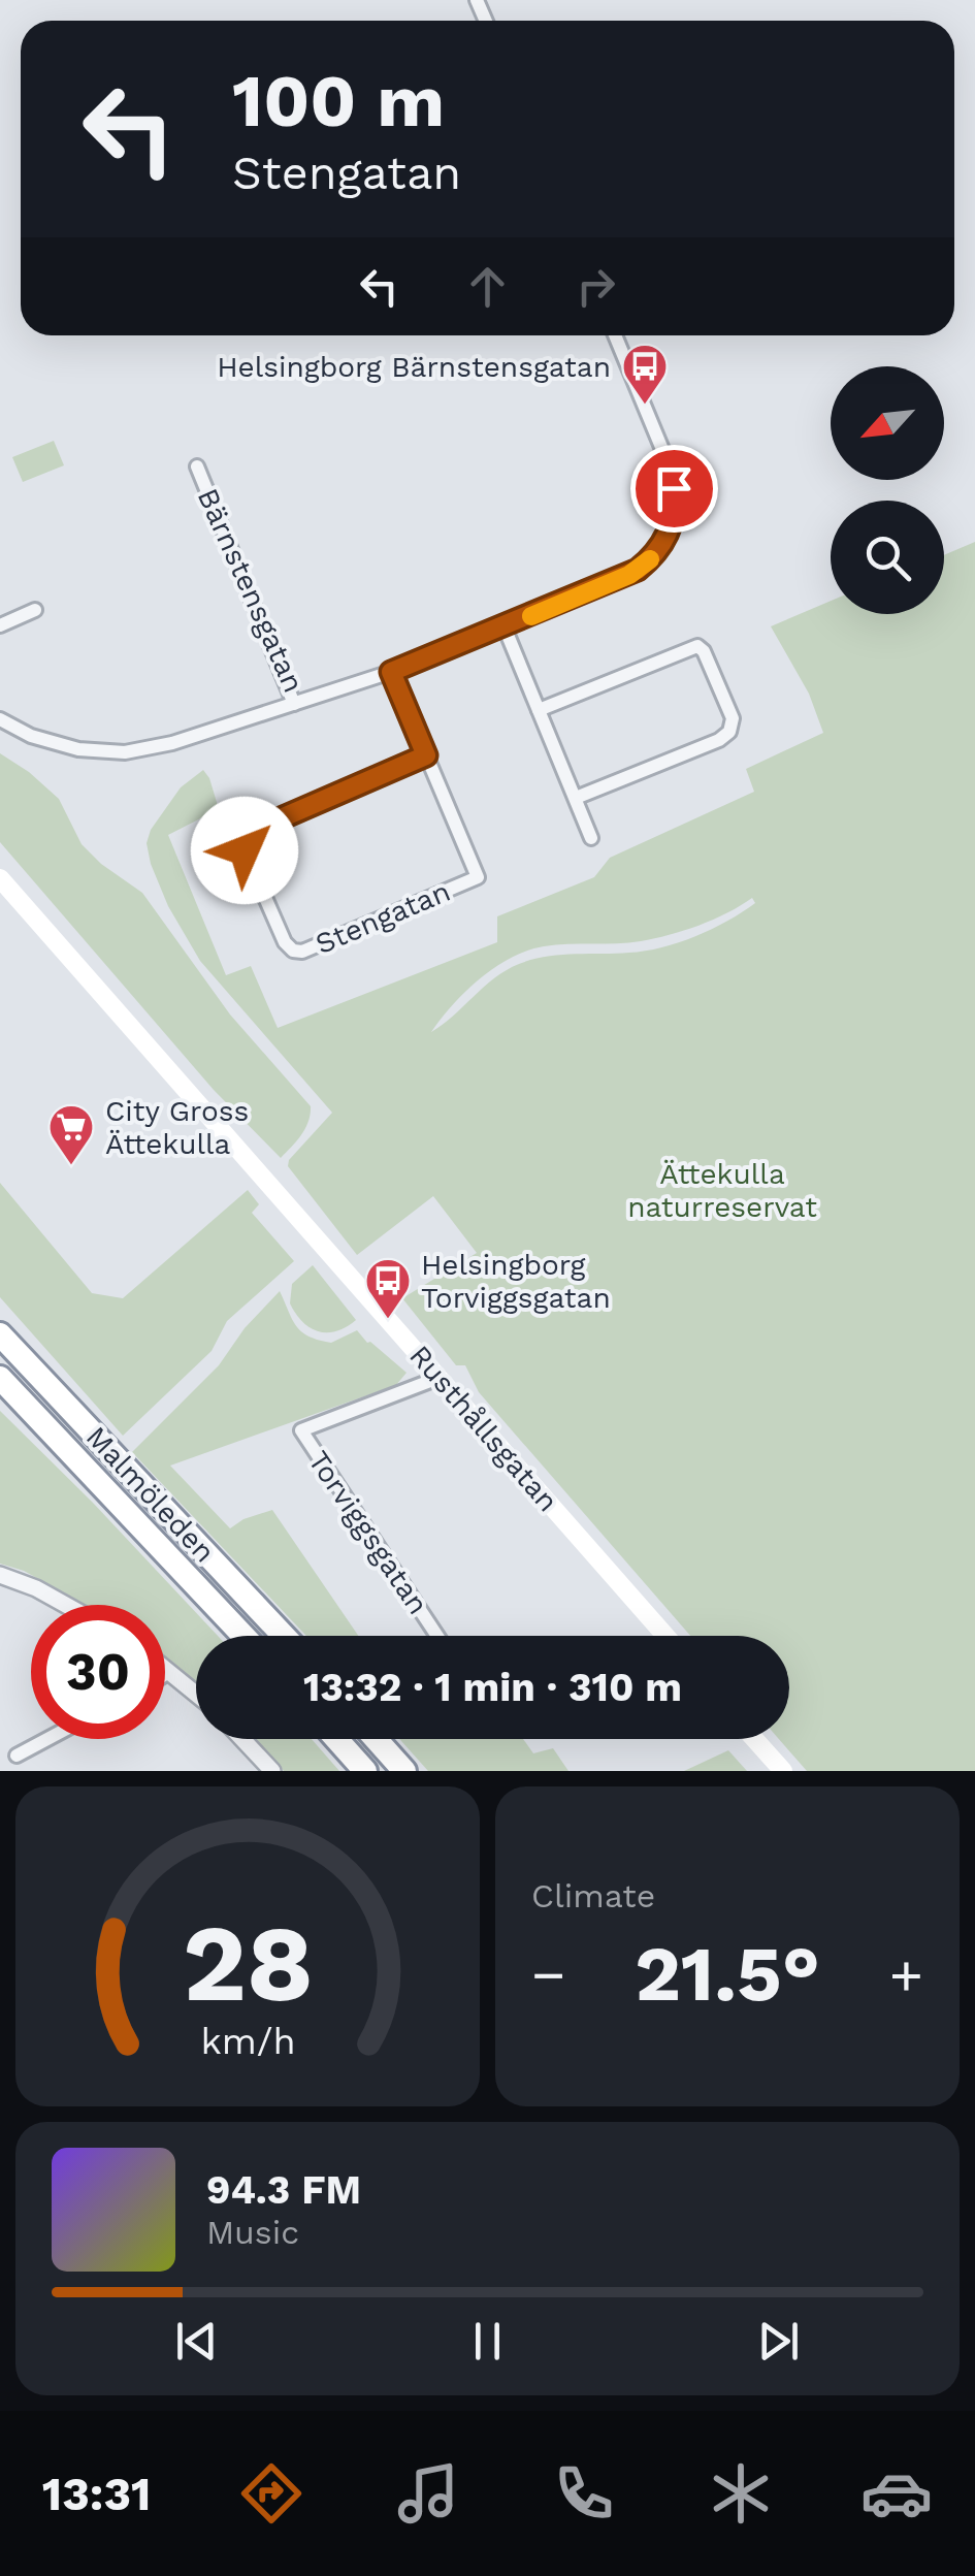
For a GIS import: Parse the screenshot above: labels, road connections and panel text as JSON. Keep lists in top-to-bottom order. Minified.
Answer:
{"streets":{"highway":["Malmöleden"],"main road":["Rusthållsgatan"],"street":["Bärnstensgatan","Stengatan","Torviggsgatan"]},"crossings":[["Bärnstensgatan","Stengatan"],["Rusthållsgatan","Torviggsgatan"]],"parks":["Ättekulla naturreservat"],"places":{"bus stop":["Helsingborg Bärnstensgatan","Helsingborg Torviggsgatan"],"supermarket":["City Gross Ättekulla"]},"north":"bottom left","page":{"turn":["100 m","Stengatan"],"limit":"30","trip":"13:32 · 1 min · 310 m","tile":"Climate","heat":["−","21.5°","+"],"song":["94.3 FM","Music"],"tabs":"13:31","gauge":["28","km/h"]}}
